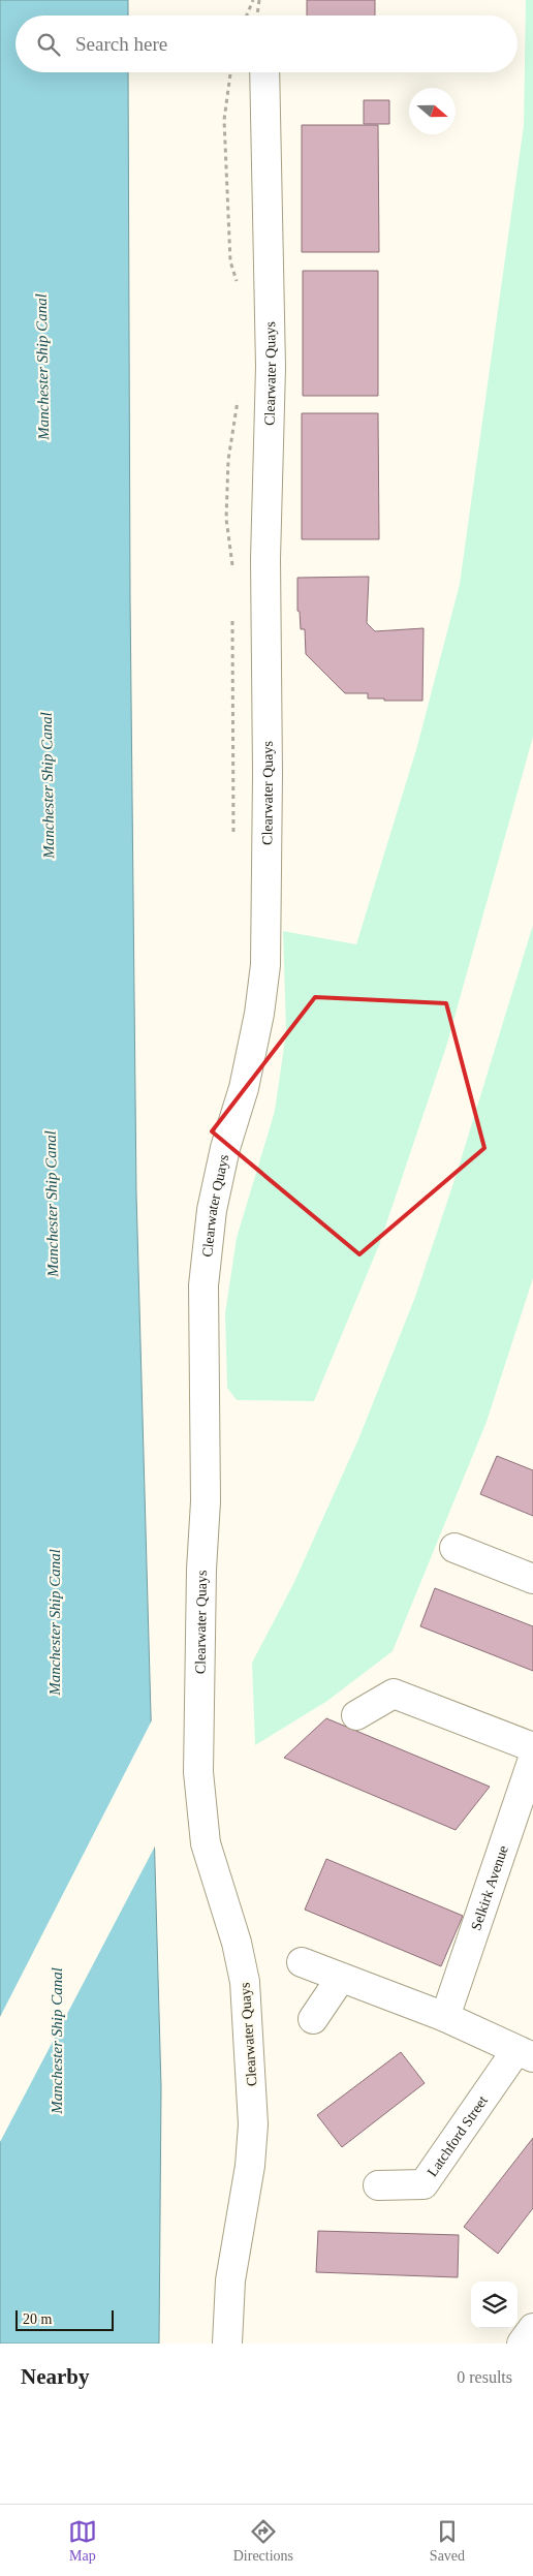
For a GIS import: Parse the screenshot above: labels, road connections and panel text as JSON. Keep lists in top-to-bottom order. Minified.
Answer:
{"streets":{"street":["Clearwater Quays","Selkirk Avenue","Latchford Street"]},"crossings":[["Selkirk Avenue","Latchford Street"]],"water":["Manchester Ship Canal"],"scale_bar":"20 m","north":"right","page":{"search":"Search here","scale":"20 m","heading":["Nearby","0 results"],"nav":["Map","Directions","Saved"]}}
